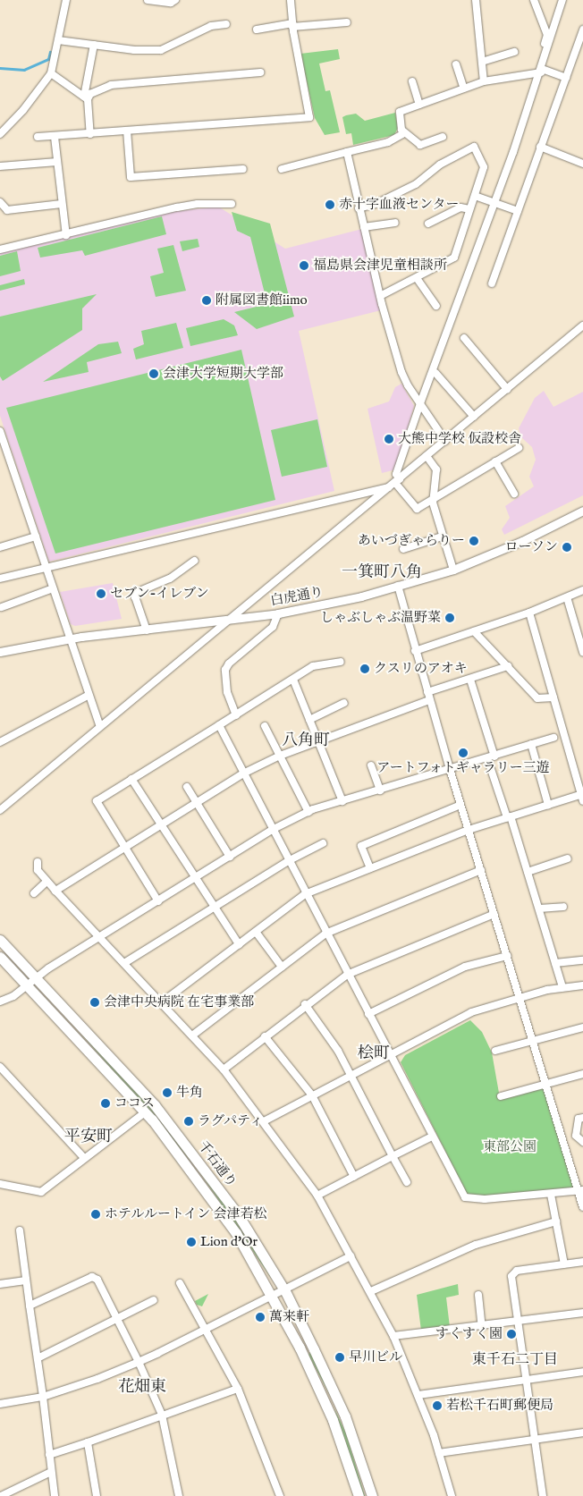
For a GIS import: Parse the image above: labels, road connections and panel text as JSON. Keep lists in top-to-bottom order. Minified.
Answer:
{"streets":{"main road":["千石通り"],"street":["白虎通り"]},"districts":["一箕町八角","八角町","桧町","平安町","東千石二丁目","花畑東"],"parks":["東部公園"],"places":["赤十字血液センター","福島県会津児童相談所","附属図書館iimo","会津大学短期大学部","大熊中学校 仮設校舎","あいづぎゃらりー","ローソン","セブン-イレブン","しゃぶしゃぶ温野菜","クスリのアオキ","アートフォトギャラリー三遊","会津中央病院 在宅事業部","牛角","ココス","ラグパティ","ホテルルートイン 会津若松","Lion d'Or","萬来軒","すくすく園","早川ビル","若松千石町郵便局"]}
